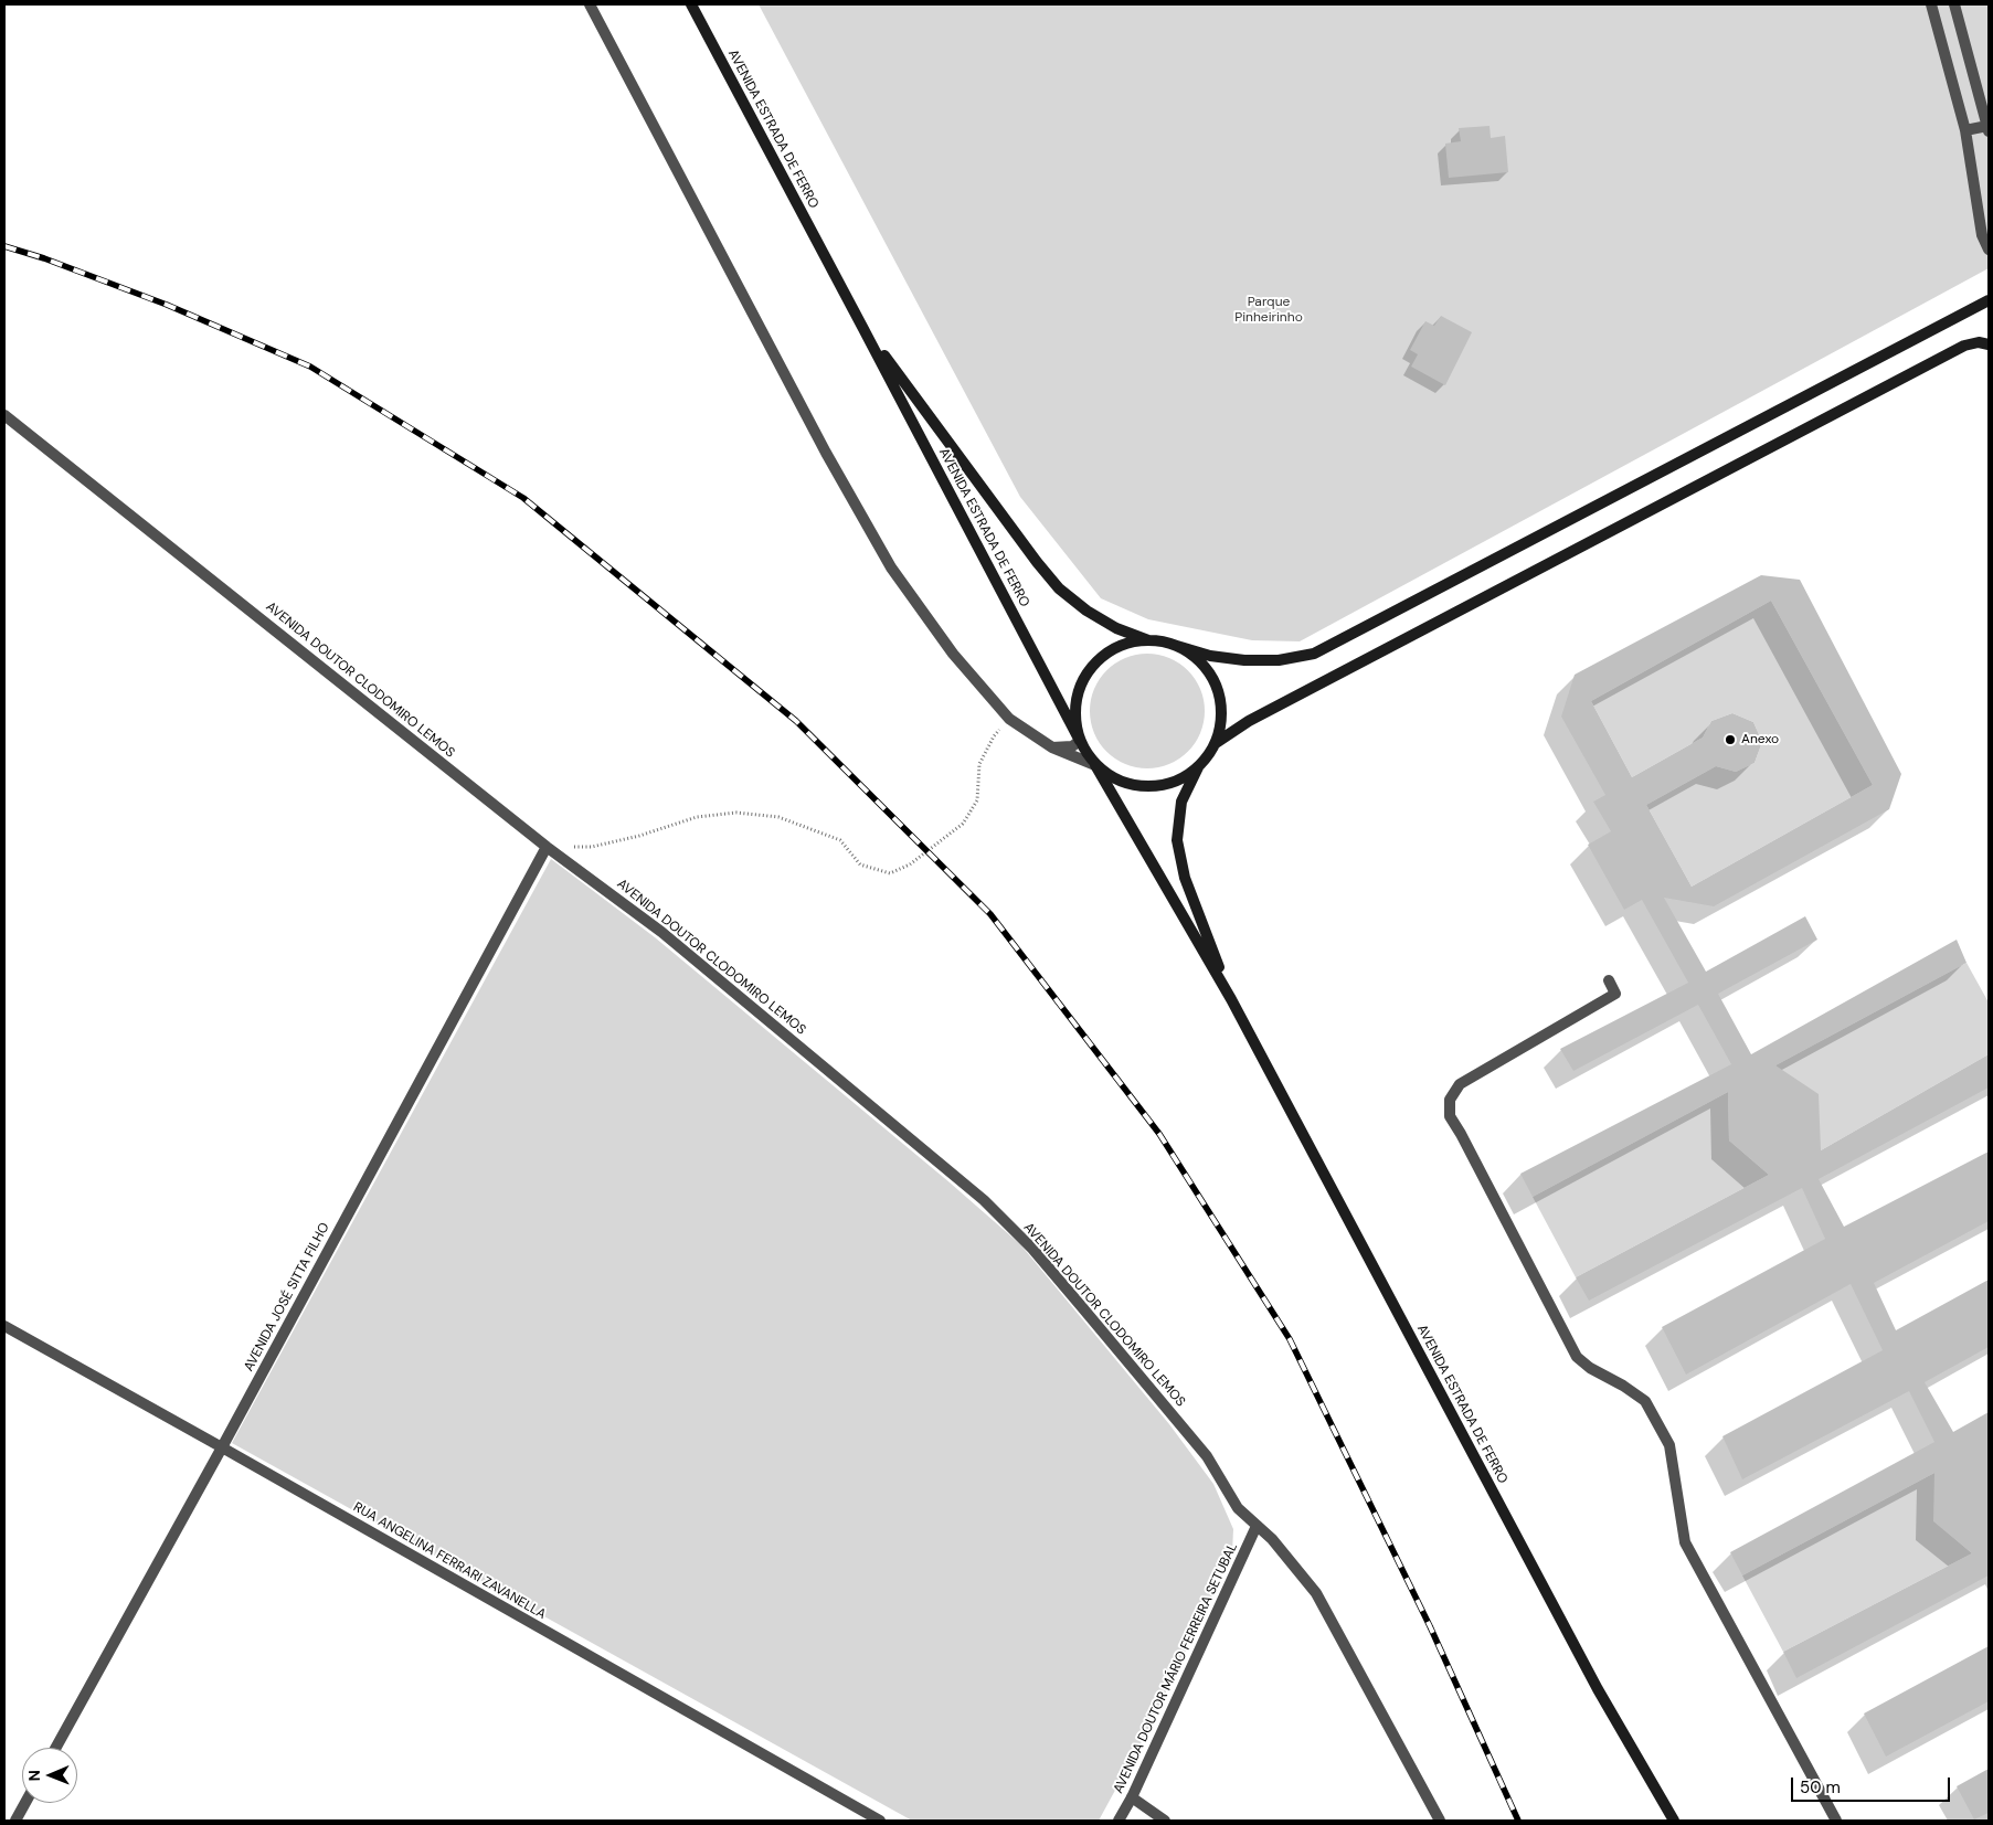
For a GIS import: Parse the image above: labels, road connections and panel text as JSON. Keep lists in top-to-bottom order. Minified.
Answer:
{"streets":{"main road":["AVENIDA ESTRADA DE FERRO"],"street":["AVENIDA DOUTOR CLODOMIRO LEMOS","AVENIDA JOSÉ SITTA FILHO","RUA ANGELINA FERRARI ZAVANELLA","AVENIDA DOUTOR MÁRIO FERREIRA SETUBAL"]},"crossings":[["AVENIDA DOUTOR CLODOMIRO LEMOS","AVENIDA JOSÉ SITTA FILHO"],["AVENIDA DOUTOR CLODOMIRO LEMOS","AVENIDA DOUTOR MÁRIO FERREIRA SETUBAL"],["AVENIDA JOSÉ SITTA FILHO","RUA ANGELINA FERRARI ZAVANELLA"]],"parks":["Parque Pinheirinho"],"places":["Anexo"],"scale_bar":"50 m","north":"left"}
